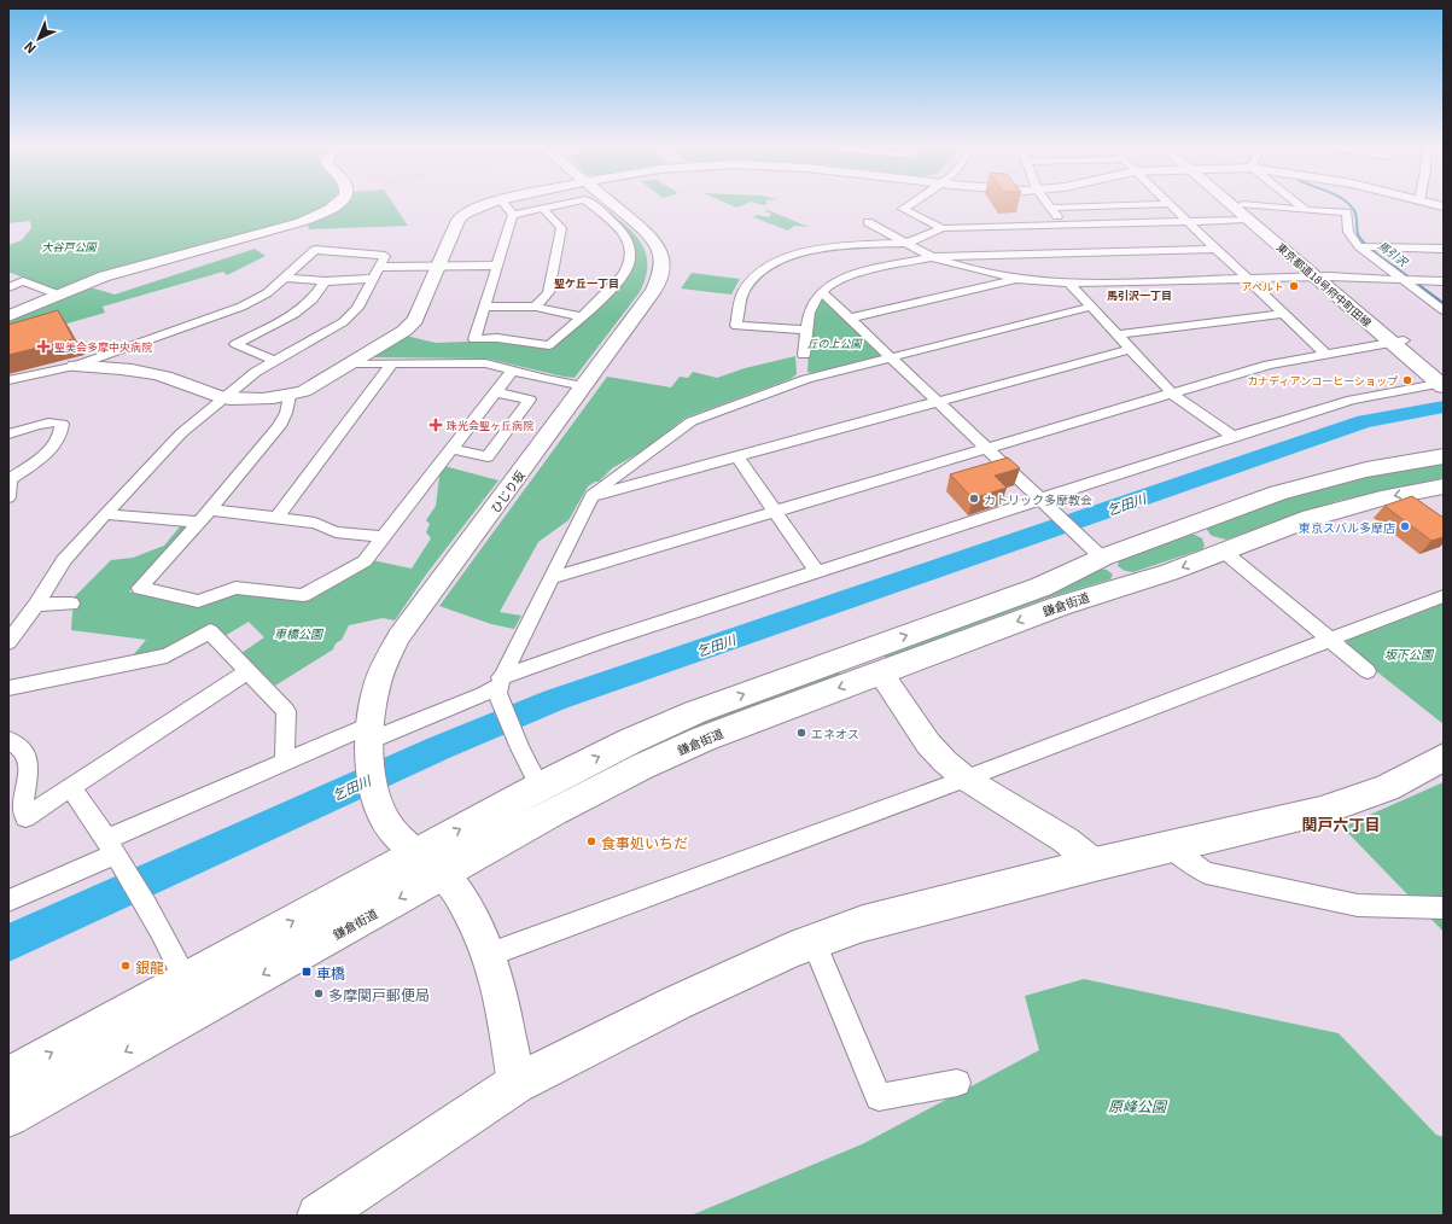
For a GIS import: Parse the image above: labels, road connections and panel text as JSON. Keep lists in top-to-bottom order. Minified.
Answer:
{"streets":{"main road":["東京都道18号府中町田線","鎌倉街道"],"street":["ひじり坂"]},"crossings":[["ひじり坂","鎌倉街道"]],"districts":["聖ケ丘一丁目","馬引沢一丁目","関戸六丁目"],"water":["馬引沢","乞田川"],"parks":["大谷戸公園","丘の上公園","車橋公園","坂下公園","原峰公園"],"places":{"other":["アペルト","カナディアンコーヒーショップ","カトリック多摩教会","東京スバル多摩店","エネオス","食事処いちだ","銀龍","多摩関戸郵便局"],"health":["聖美会多摩中央病院","珠光会聖ヶ丘病院"],"transit":["車橋"]},"north":"bottom left"}
